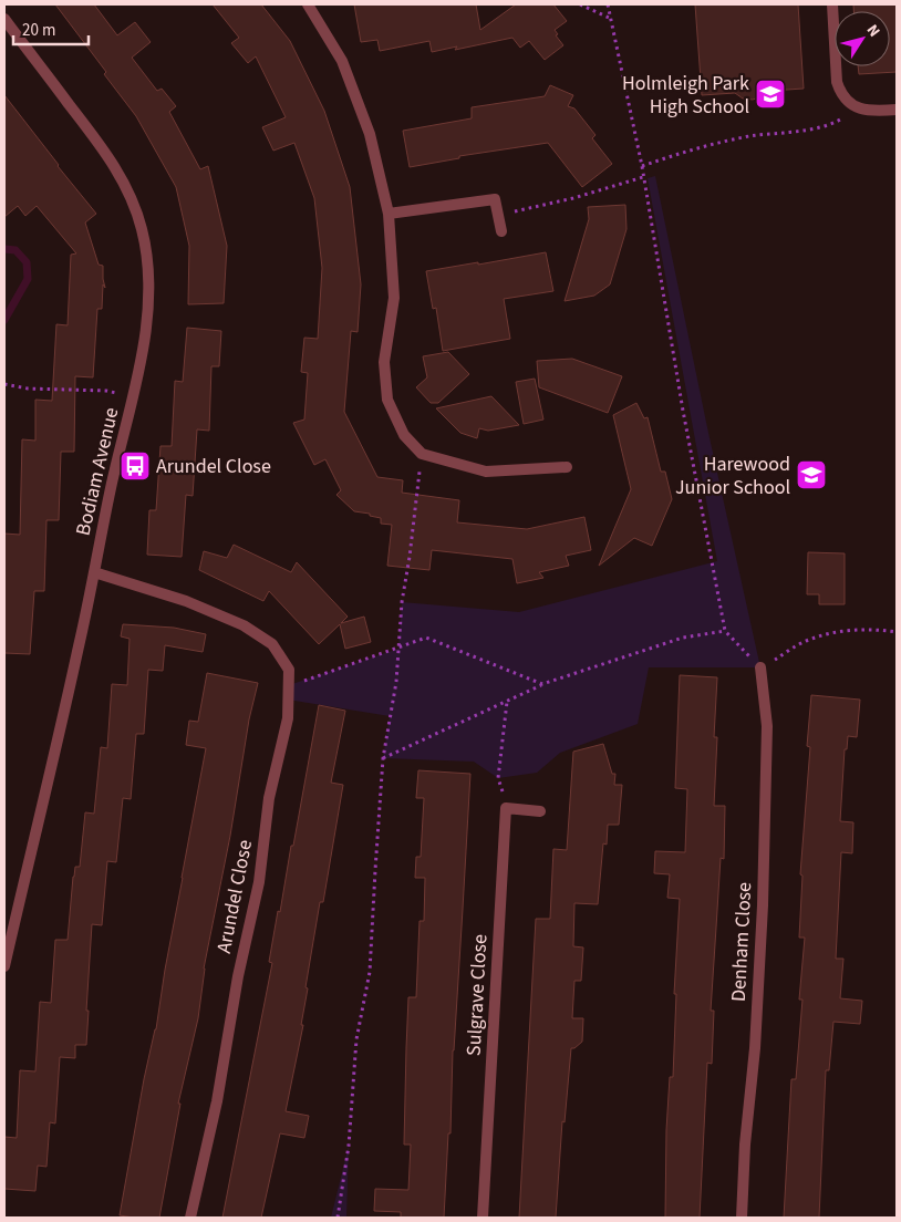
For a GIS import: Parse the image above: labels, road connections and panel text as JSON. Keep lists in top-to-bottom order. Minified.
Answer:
{"streets":{"street":["Bodiam Avenue","Arundel Close","Denham Close","Sulgrave Close"]},"crossings":[["Bodiam Avenue","Arundel Close"]],"places":{"school or university":["Holmleigh Park High School","Harewood Junior School"],"bus stop":["Arundel Close"]},"scale_bar":"20 m","north":"top right"}
